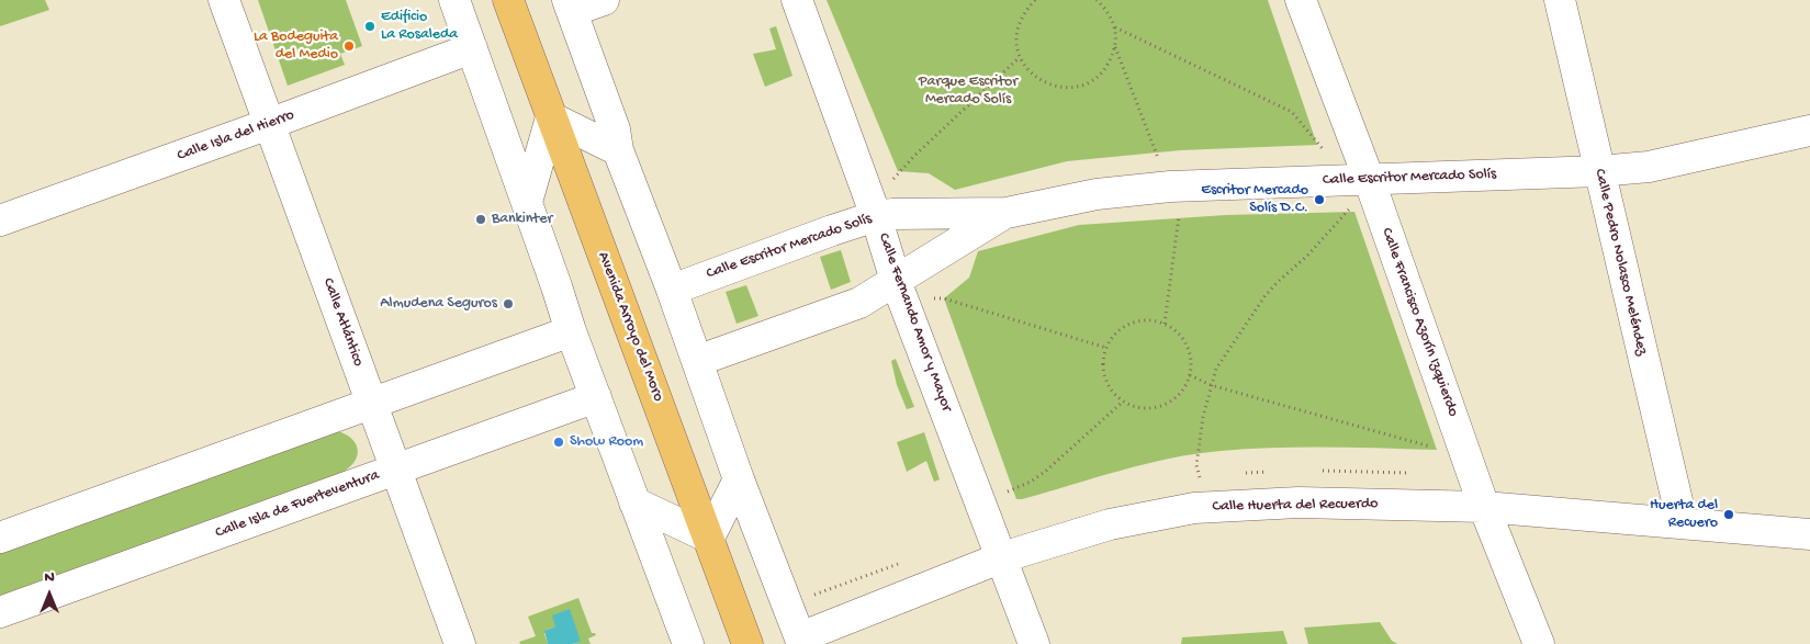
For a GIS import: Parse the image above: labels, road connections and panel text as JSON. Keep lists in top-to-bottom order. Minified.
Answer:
{"streets":{"main road":["Avenida Arroyo del Moro"],"street":["Calle Isla del Hierro","Calle Escritor Mercado Solís","Calle Pedro Nolasco Meléndez","Calle Atlántico","Calle Fernando Amor y Mayor","Calle Francisco Azorín Izquierdo","Calle Isla de Fuerteventura","Calle Huerta del Recuerdo"]},"crossings":[["Calle Isla del Hierro","Calle Atlántico"],["Calle Escritor Mercado Solís","Calle Pedro Nolasco Meléndez"],["Calle Escritor Mercado Solís","Calle Fernando Amor y Mayor"],["Calle Escritor Mercado Solís","Calle Francisco Azorín Izquierdo"],["Calle Pedro Nolasco Meléndez","Calle Huerta del Recuerdo"],["Calle Atlántico","Calle Isla de Fuerteventura"],["Calle Fernando Amor y Mayor","Calle Huerta del Recuerdo"],["Calle Francisco Azorín Izquierdo","Calle Huerta del Recuerdo"]],"parks":["Parque Escritor Mercado Solís"],"places":["Edificio La Rosaleda","La Bodeguita del Medio","Escritor Mercado Solís D.C.","Bankinter","Almudena Seguros","Show Room","Huerta del Recuero"],"north":"top"}
